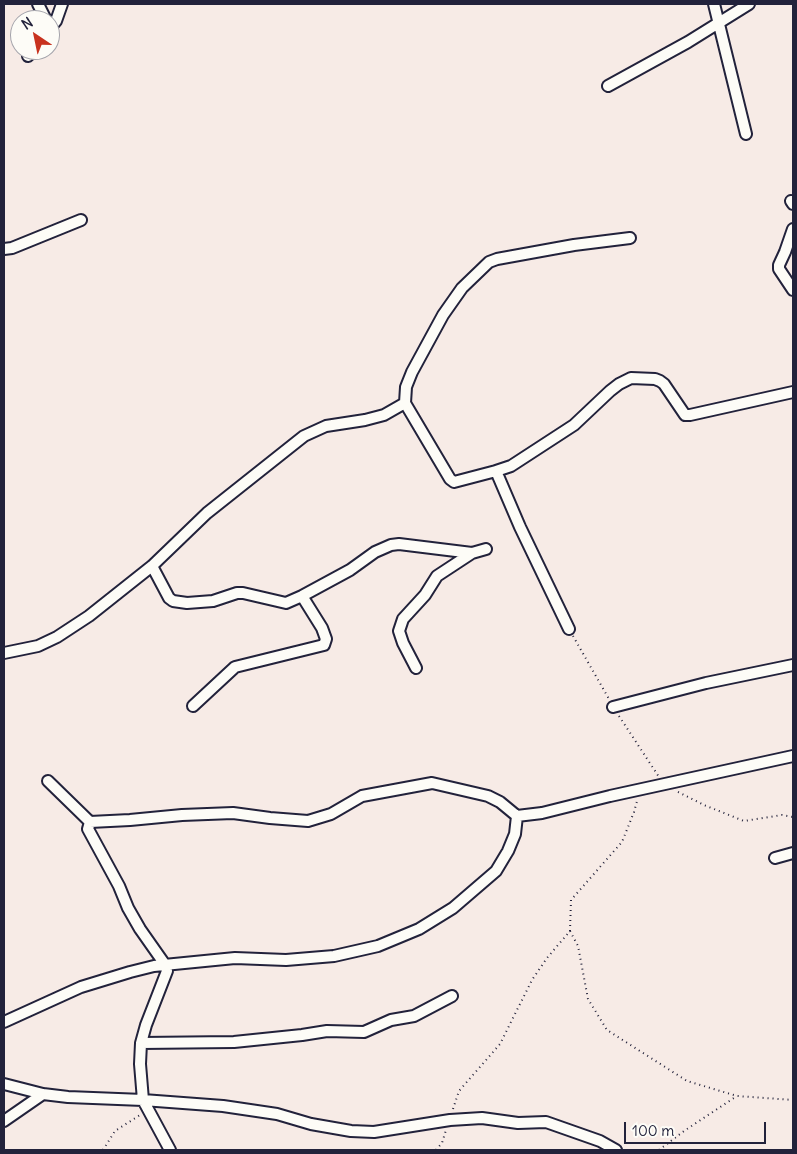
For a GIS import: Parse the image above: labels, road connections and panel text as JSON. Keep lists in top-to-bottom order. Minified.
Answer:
{"scale_bar":"100 m","north":"top left"}
